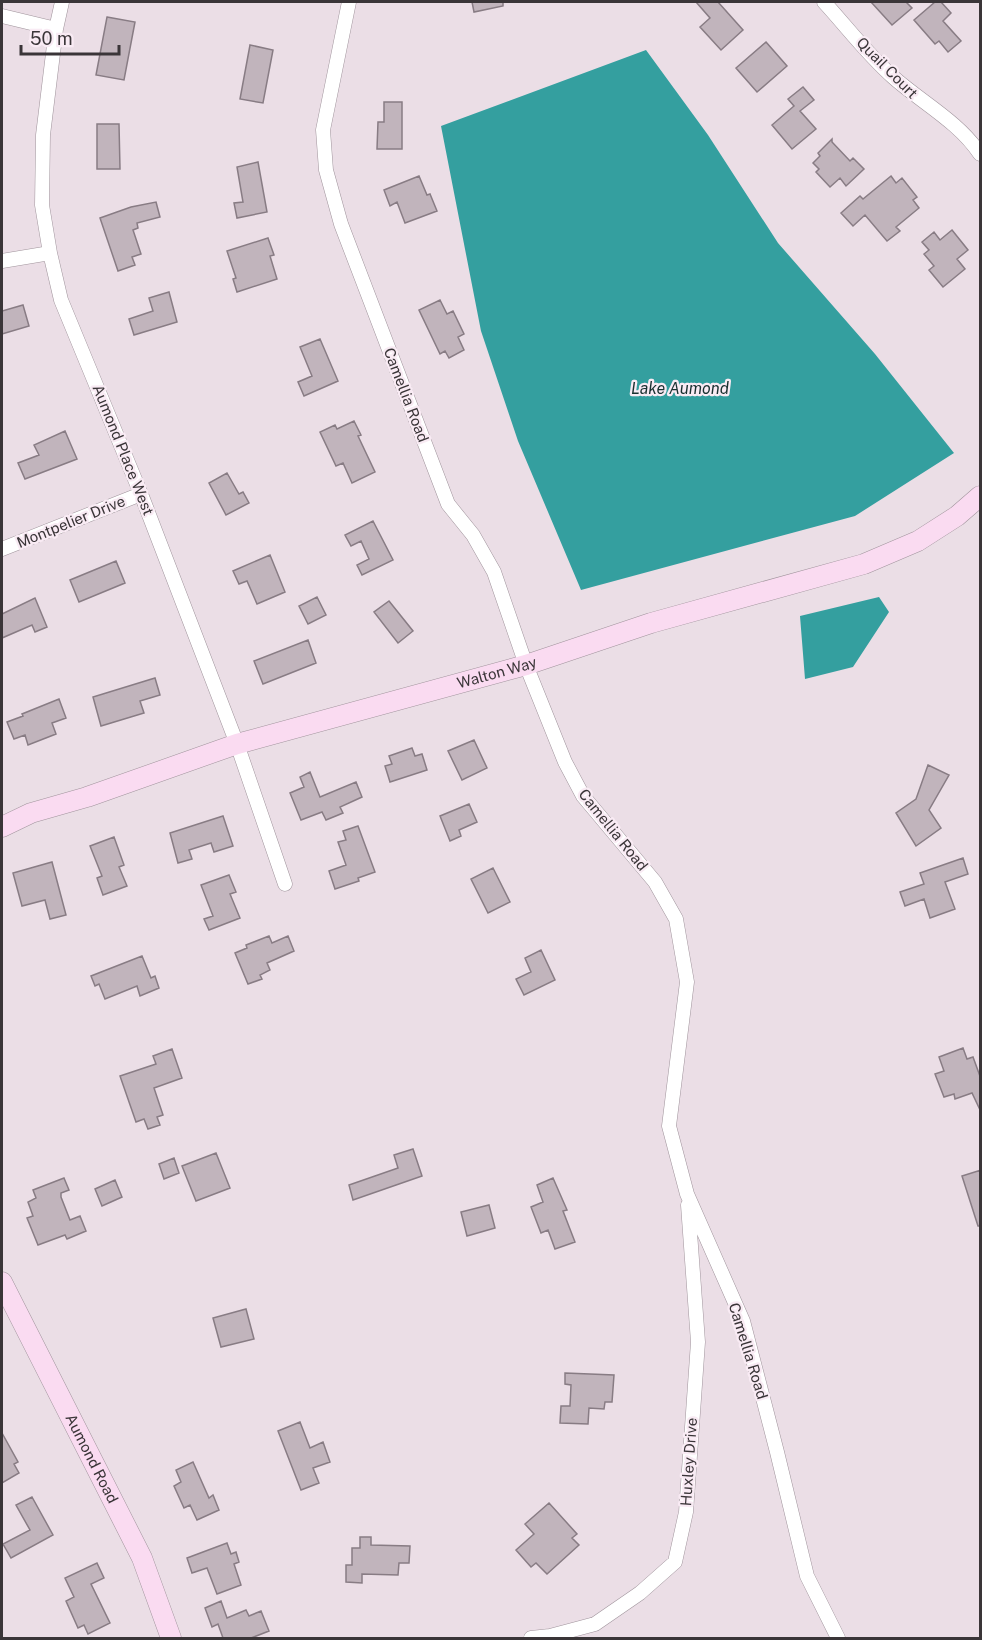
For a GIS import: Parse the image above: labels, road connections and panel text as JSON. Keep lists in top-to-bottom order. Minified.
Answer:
{"streets":{"main road":["Walton Way","Aumond Road"],"street":["Quail Court","Camellia Road","Aumond Place West","Montpelier Drive","Huxley Drive"]},"crossings":[["Camellia Road","Walton Way"],["Camellia Road","Huxley Drive"],["Aumond Place West","Montpelier Drive"],["Aumond Place West","Walton Way"]],"water":["Lake Aumond"],"scale_bar":"50 m"}
